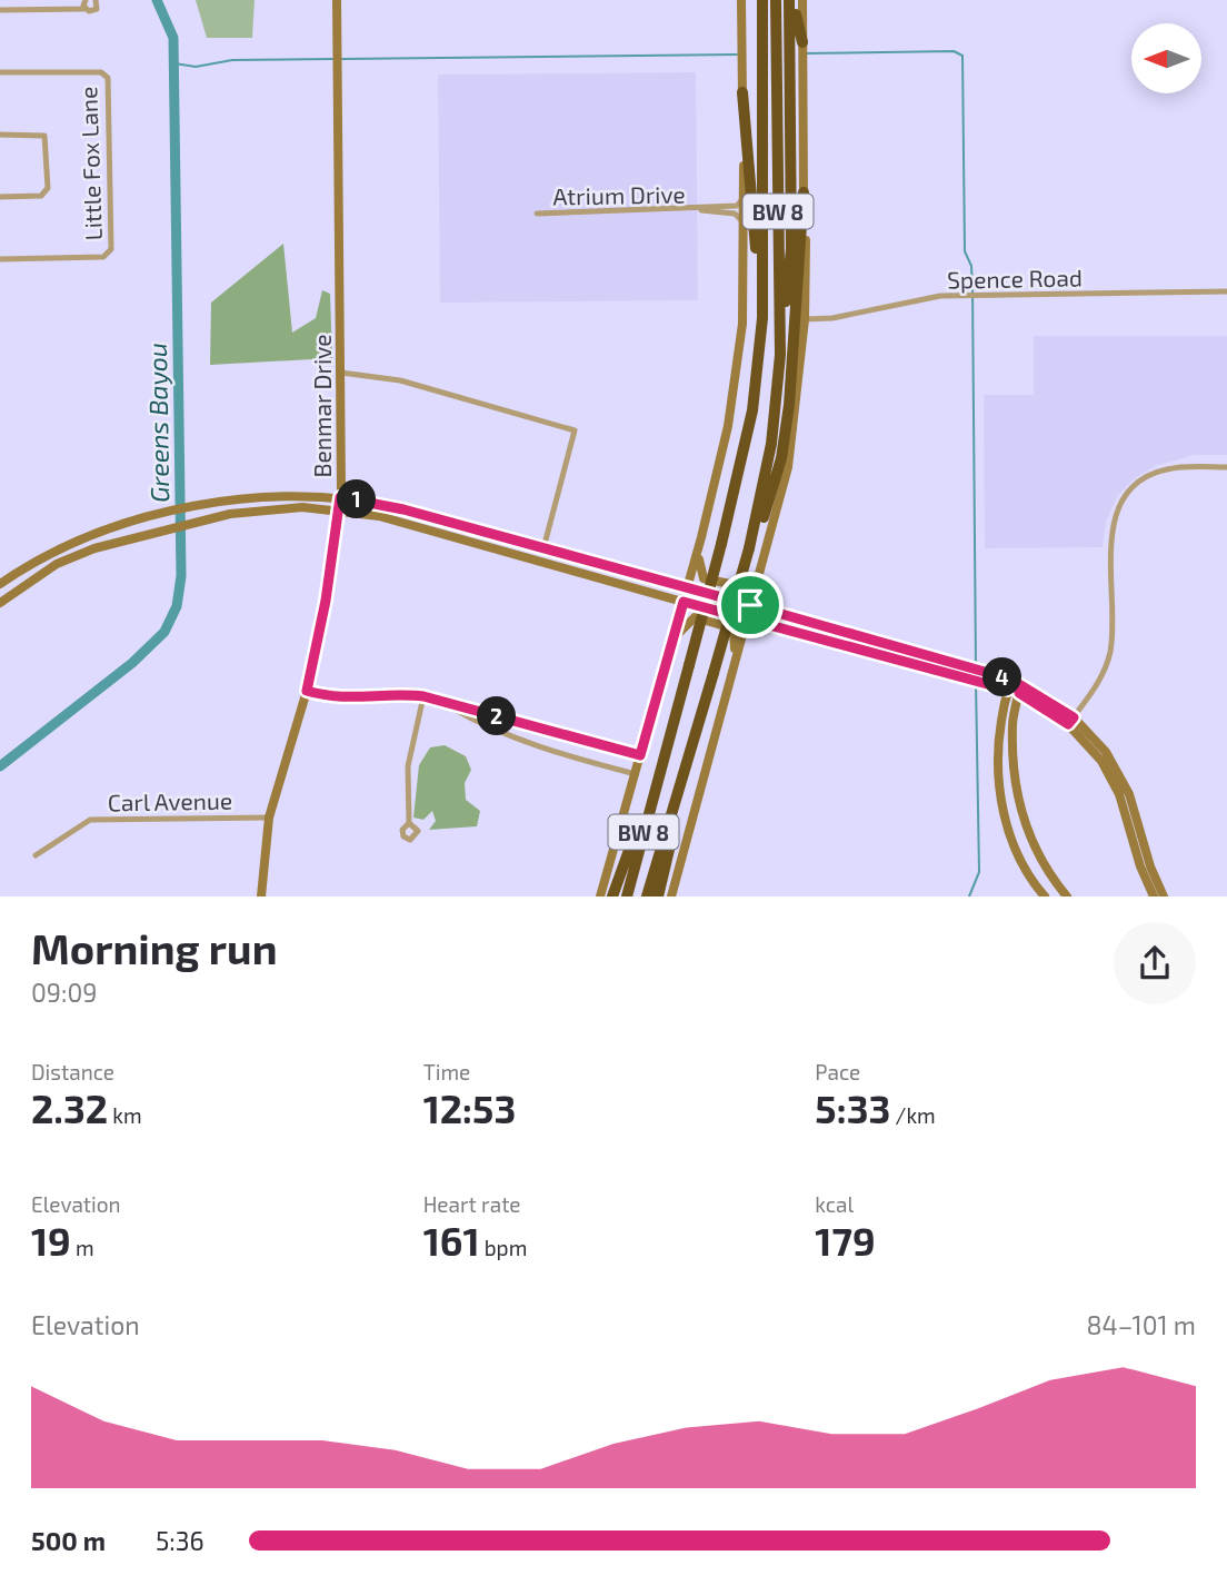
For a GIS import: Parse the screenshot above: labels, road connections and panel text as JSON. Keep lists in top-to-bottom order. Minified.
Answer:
{"streets":{"highway":["BW 8"],"main road":["Benmar Drive"],"street":["Little Fox Lane","Atrium Drive","Spence Road","Carl Avenue"]},"crossings":[["Benmar Drive","Carl Avenue"]],"water":["Greens Bayou"],"north":"left","page":{"pins":["1","4","2"],"heading":["Morning run","09:09"],"stats":[["Distance","2.32 km"],["Time","12:53"],["Pace","5:33 /km"],["Elevation","19 m"],["Heart rate","161 bpm"],["kcal","179"]],"chart":["Elevation","84–101 m"],"list":[{"name":"500 m","note":"5:36"}]}}
